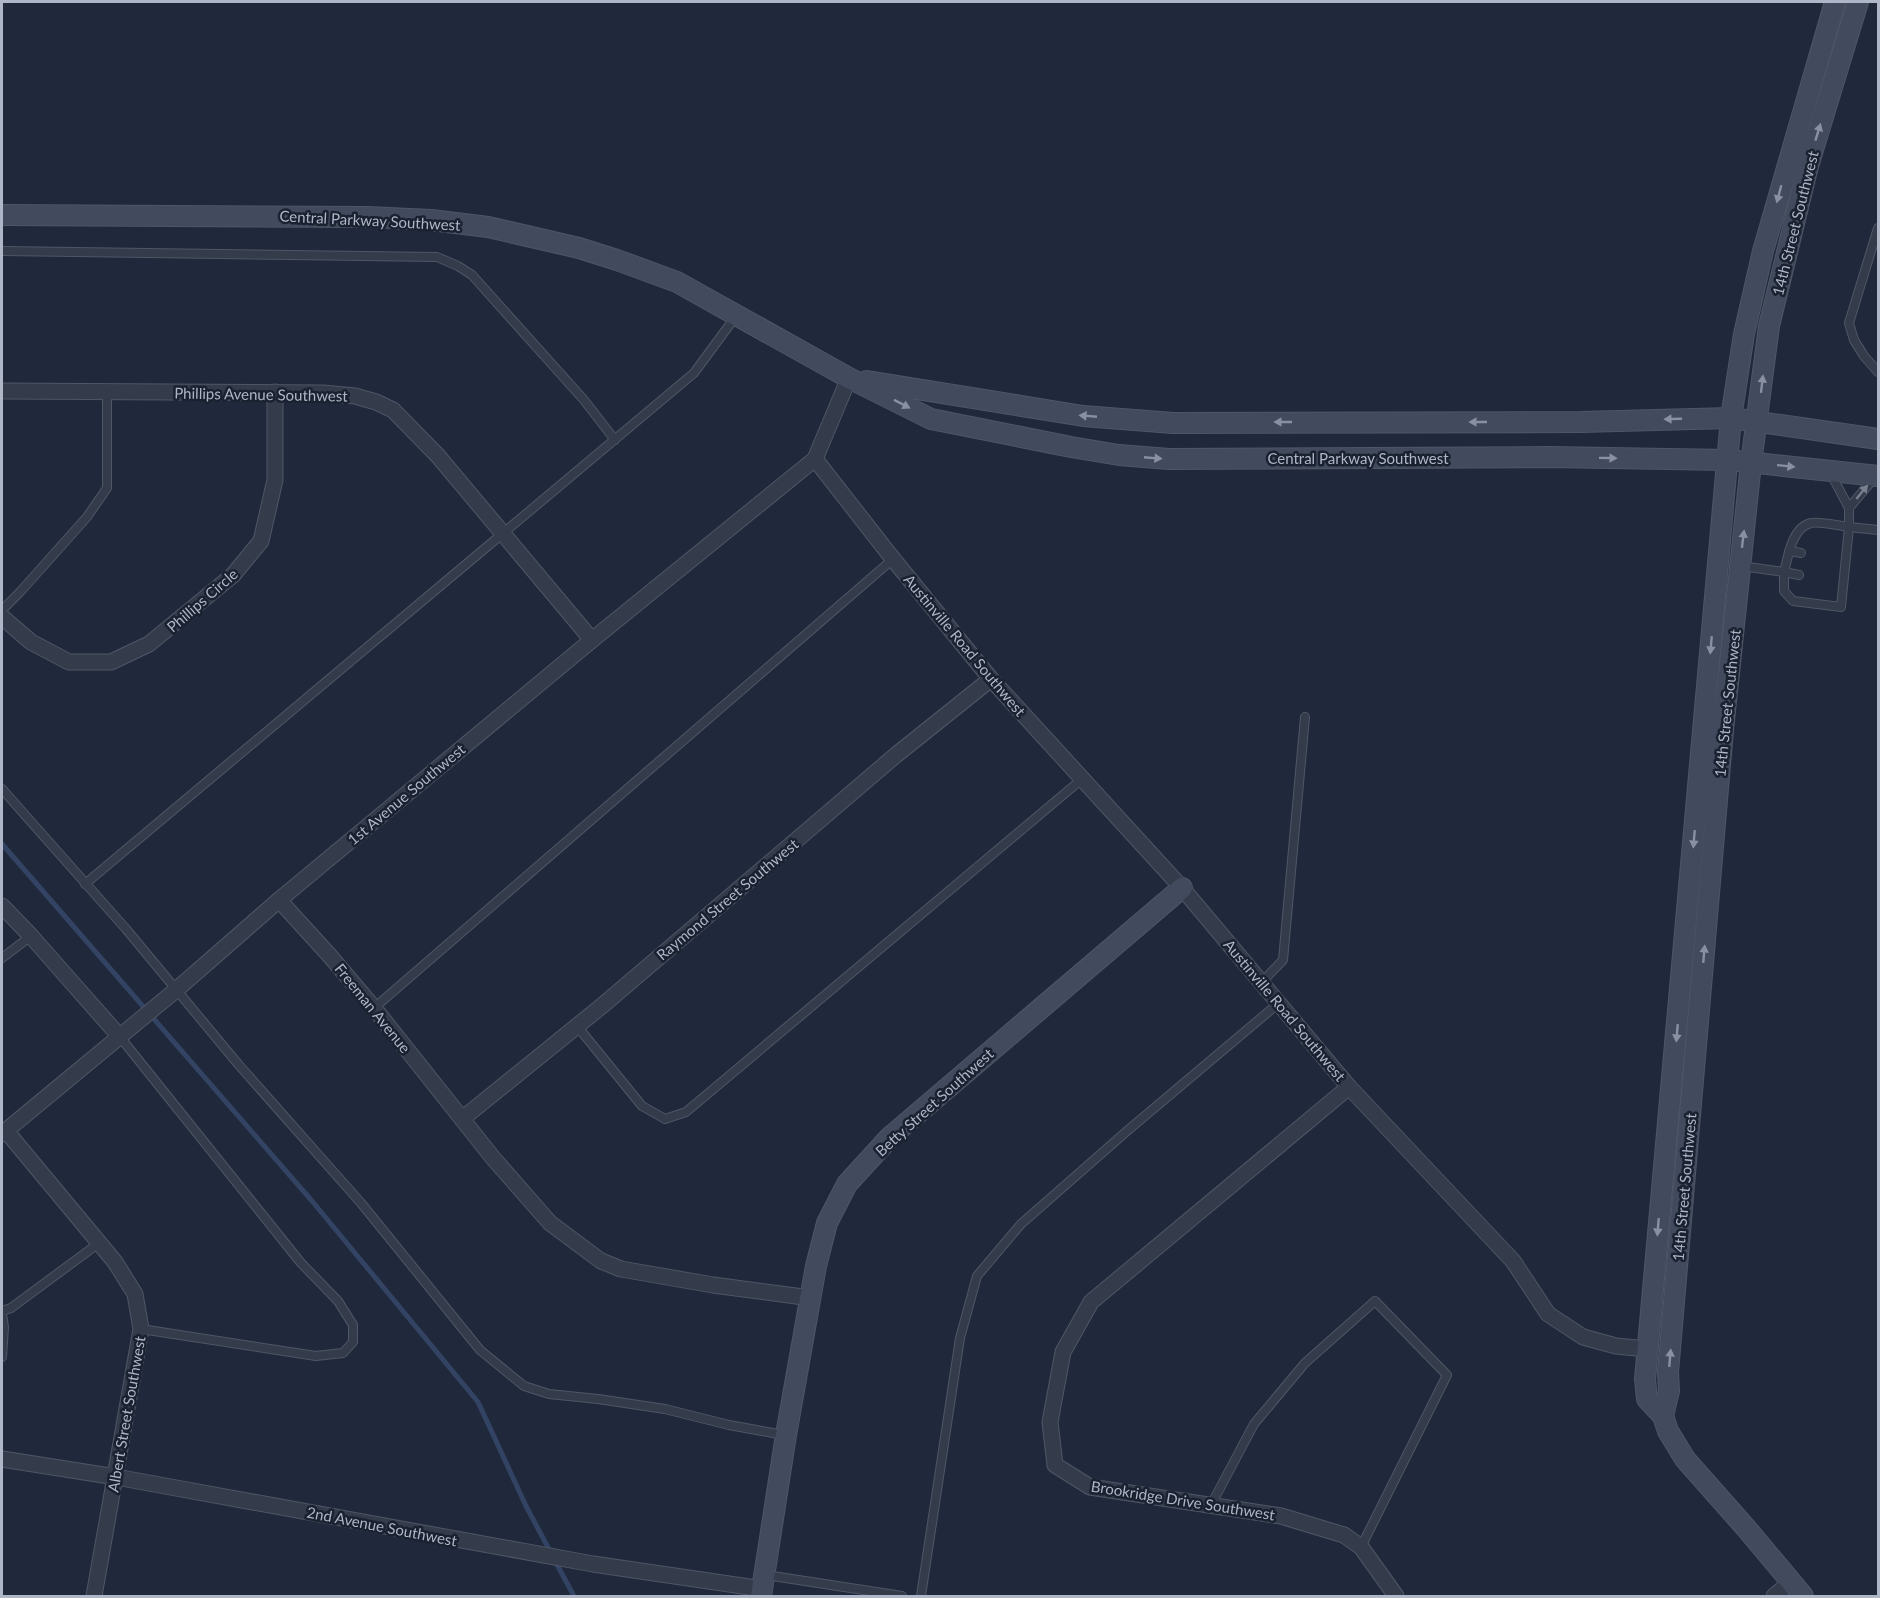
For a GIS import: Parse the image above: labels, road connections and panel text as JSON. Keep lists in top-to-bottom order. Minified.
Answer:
{"streets":{"street":["Central Parkway Southwest","14th Street Southwest","Phillips Avenue Southwest","Phillips Circle","Austinville Road Southwest","1st Avenue Southwest","Raymond Street Southwest","Freeman Avenue","Betty Street Southwest","Albert Street Southwest","Brookridge Drive Southwest","2nd Avenue Southwest"]},"crossings":[["Central Parkway Southwest","14th Street Southwest"],["14th Street Southwest","Austinville Road Southwest"],["Phillips Avenue Southwest","Phillips Circle"],["Phillips Avenue Southwest","1st Avenue Southwest"],["Austinville Road Southwest","1st Avenue Southwest"],["Austinville Road Southwest","Raymond Street Southwest"],["Austinville Road Southwest","Betty Street Southwest"],["Austinville Road Southwest","Brookridge Drive Southwest"],["1st Avenue Southwest","Freeman Avenue"],["1st Avenue Southwest","Albert Street Southwest"],["Raymond Street Southwest","Freeman Avenue"],["Freeman Avenue","Betty Street Southwest"],["Betty Street Southwest","2nd Avenue Southwest"],["Albert Street Southwest","2nd Avenue Southwest"]]}
